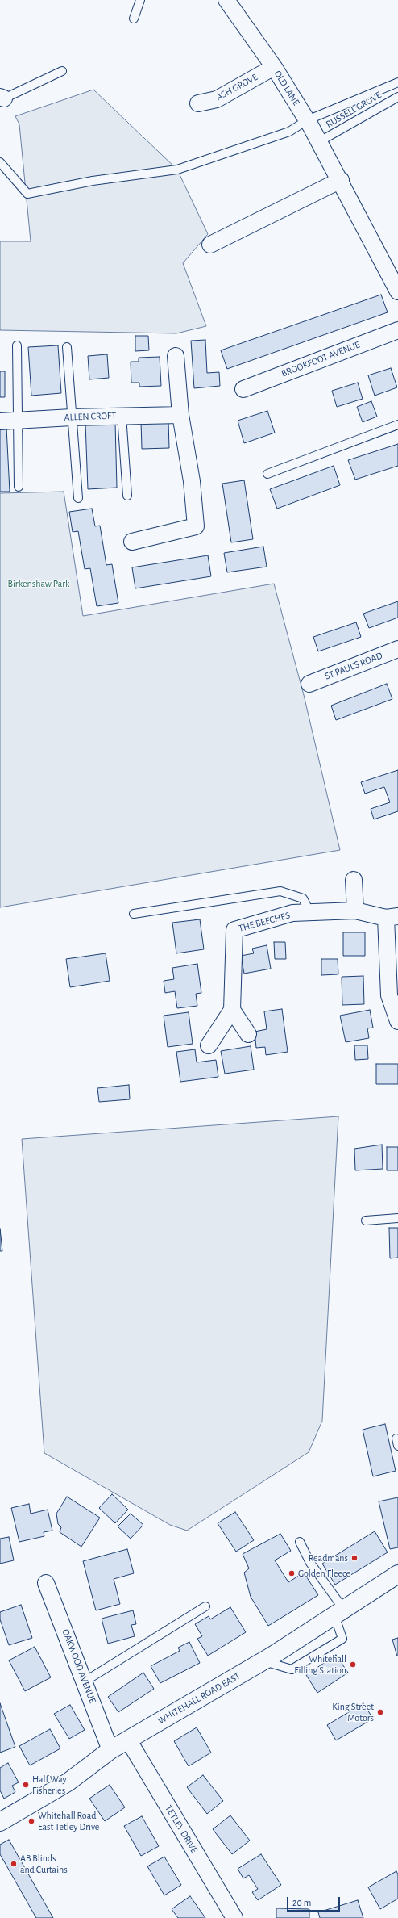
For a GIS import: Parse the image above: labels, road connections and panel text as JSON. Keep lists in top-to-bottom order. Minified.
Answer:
{"streets":{"main road":["WHITEHALL ROAD EAST"],"street":["ASH GROVE","OLD LANE","BROOKFOOT AVENUE","ALLEN CROFT","ST PAUL'S ROAD","THE BEECHES","OAKWOOD AVENUE","TETLEY DRIVE"],"lane":["RUSSELL GROVE"]},"crossings":[["ASH GROVE","OLD LANE"],["OLD LANE","RUSSELL GROVE"],["OAKWOOD AVENUE","WHITEHALL ROAD EAST"],["WHITEHALL ROAD EAST","TETLEY DRIVE"]],"parks":["Birkenshaw Park"],"places":["Readmans","Golden Fleece","Whitehall Filling Station","King Street Motors","Half Way Fisheries","Whitehall Road East Tetley Drive","AB Blinds and Curtains"],"scale_bar":"20 m"}
